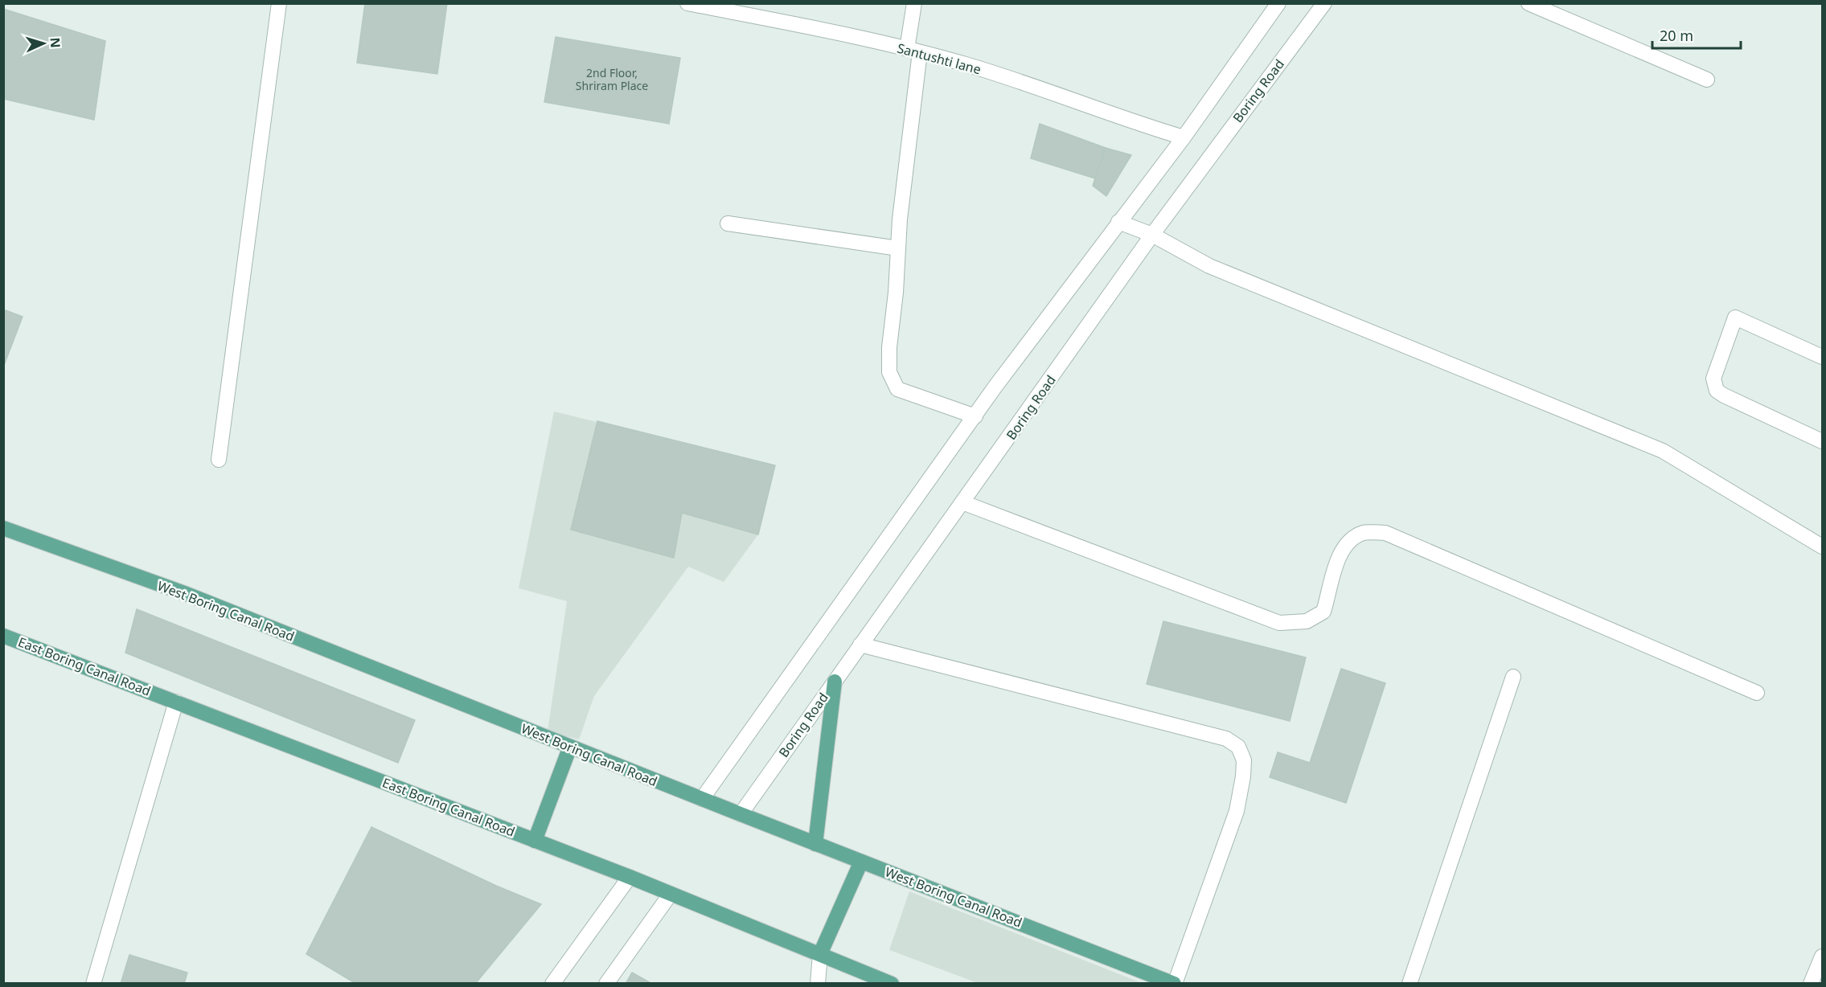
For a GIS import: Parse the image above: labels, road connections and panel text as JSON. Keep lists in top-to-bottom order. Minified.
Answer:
{"streets":{"main road":["West Boring Canal Road","East Boring Canal Road"],"street":["Santushti lane","Boring Road"]},"crossings":[["Boring Road","West Boring Canal Road"]],"house_numbers":["2nd Floor, Shriram Place"],"scale_bar":"20 m","north":"right"}
